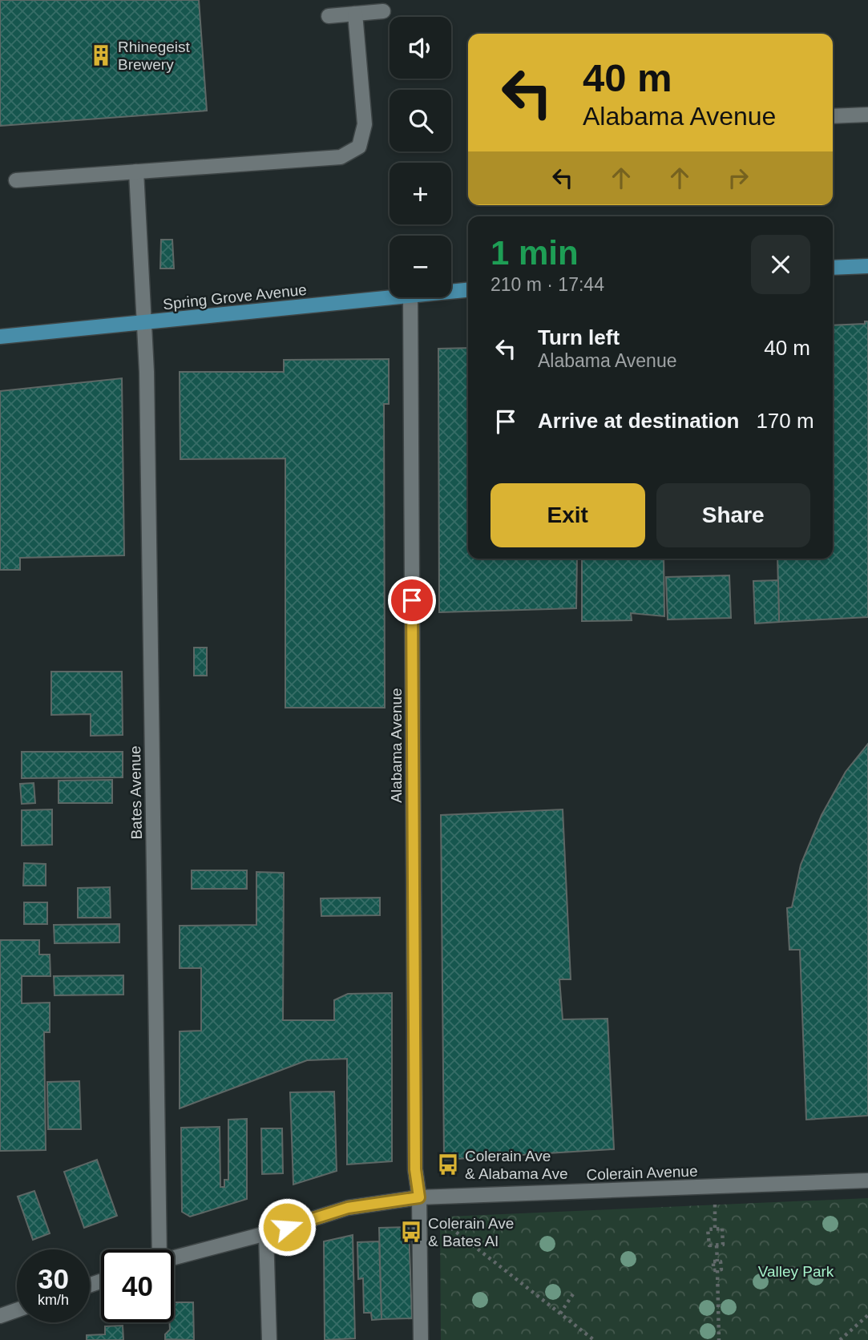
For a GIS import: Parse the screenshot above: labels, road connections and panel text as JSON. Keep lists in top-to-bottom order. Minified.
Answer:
{"streets":{"main road":["Spring Grove Avenue"],"street":["Alabama Avenue","Bates Avenue","Colerain Avenue"]},"crossings":[["Spring Grove Avenue","Bates Avenue"],["Alabama Avenue","Colerain Avenue"]],"parks":["Valley Park"],"places":{"building":["Rhinegeist Brewery"],"bus stop":["Colerain Ave & Alabama Ave","Colerain Ave & Bates Al"]},"page":{"map_buttons":["+","−"],"turn":["40 m","Alabama Avenue"],"heading":["1 min","210 m · 17:44"],"list":[{"name":"Turn left","note":"Alabama Avenue","value":"40 m"},{"name":"Arrive at destination","value":"170 m"}],"buttons":["Exit","Share"],"speed":"30 km/h","limit":"40"}}
